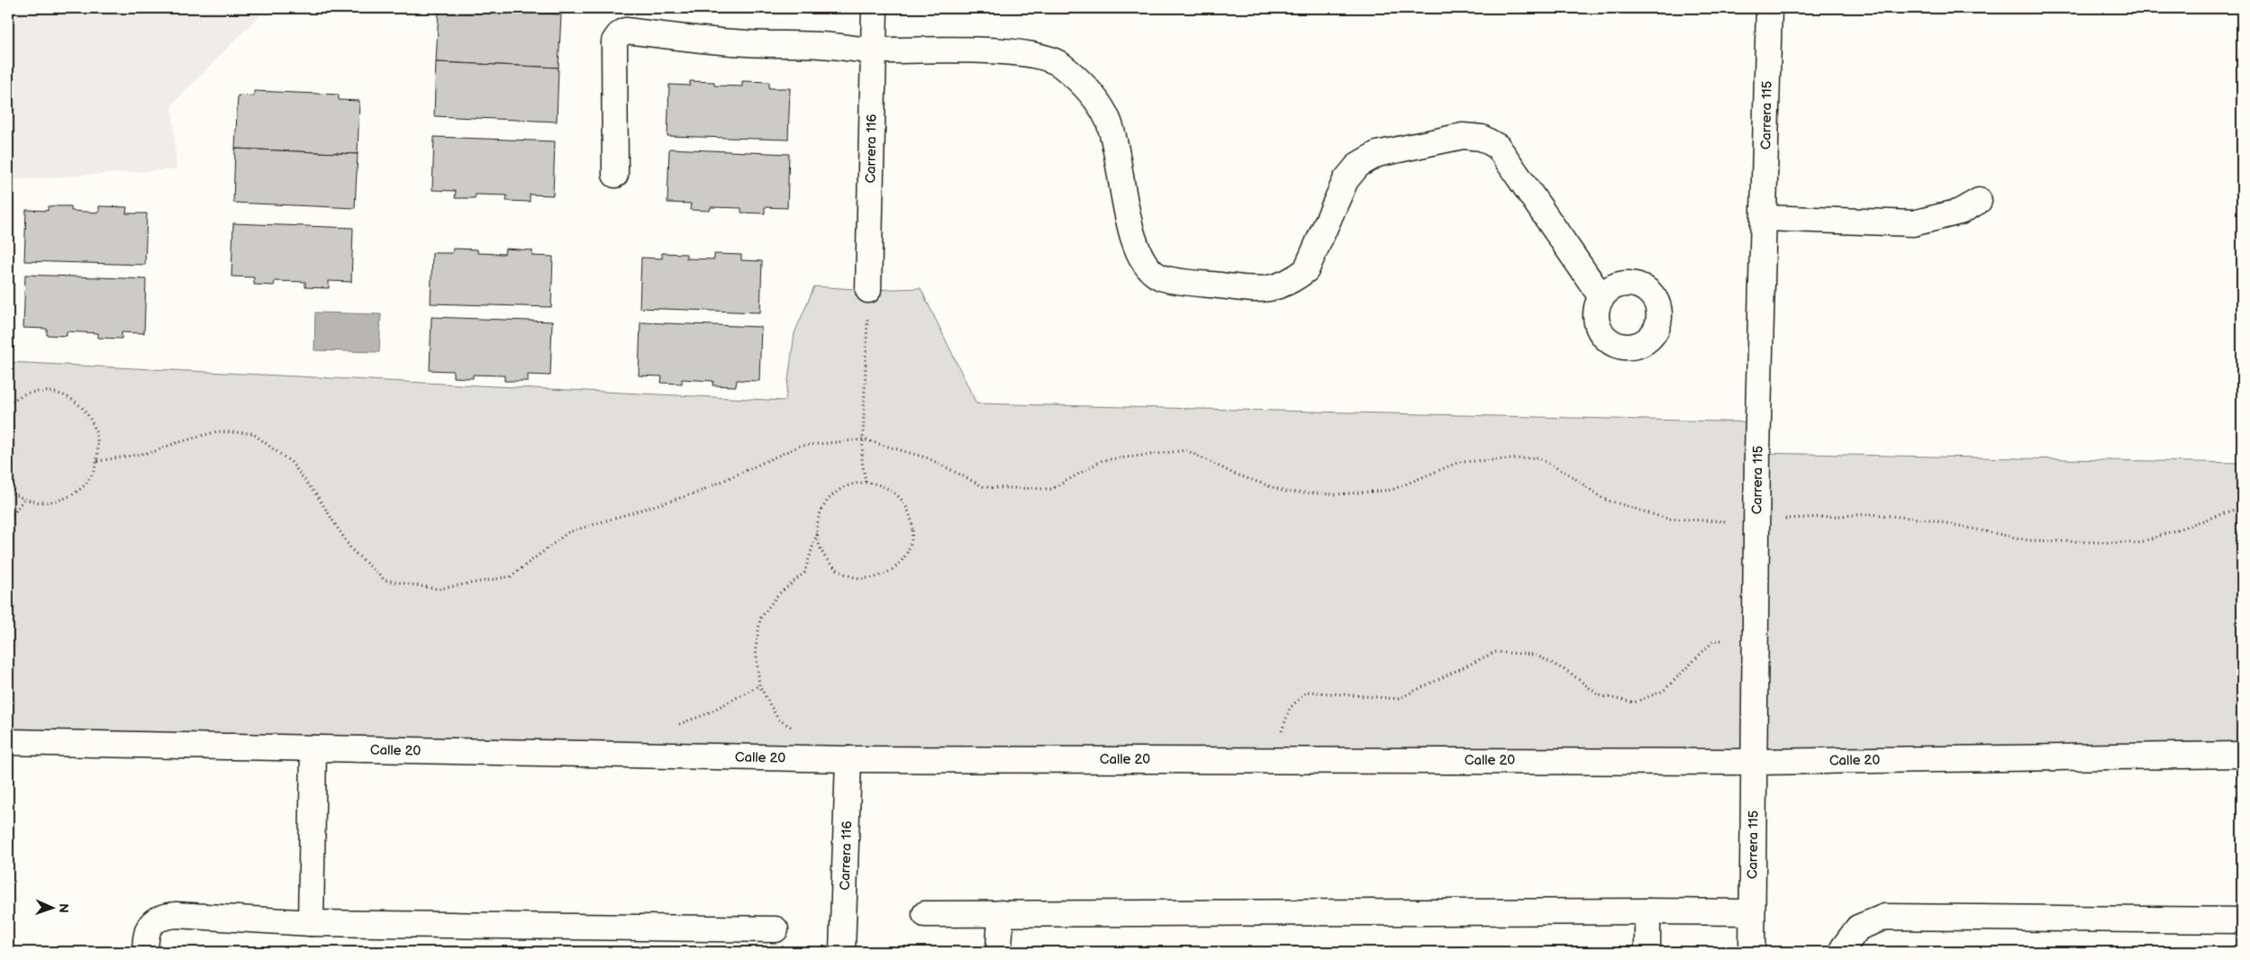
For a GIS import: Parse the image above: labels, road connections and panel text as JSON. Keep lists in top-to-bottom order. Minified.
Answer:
{"streets":{"street":["Carrera 115","Carrera 116","Calle 20"]},"crossings":[["Carrera 115","Calle 20"],["Carrera 116","Calle 20"]],"north":"right"}
